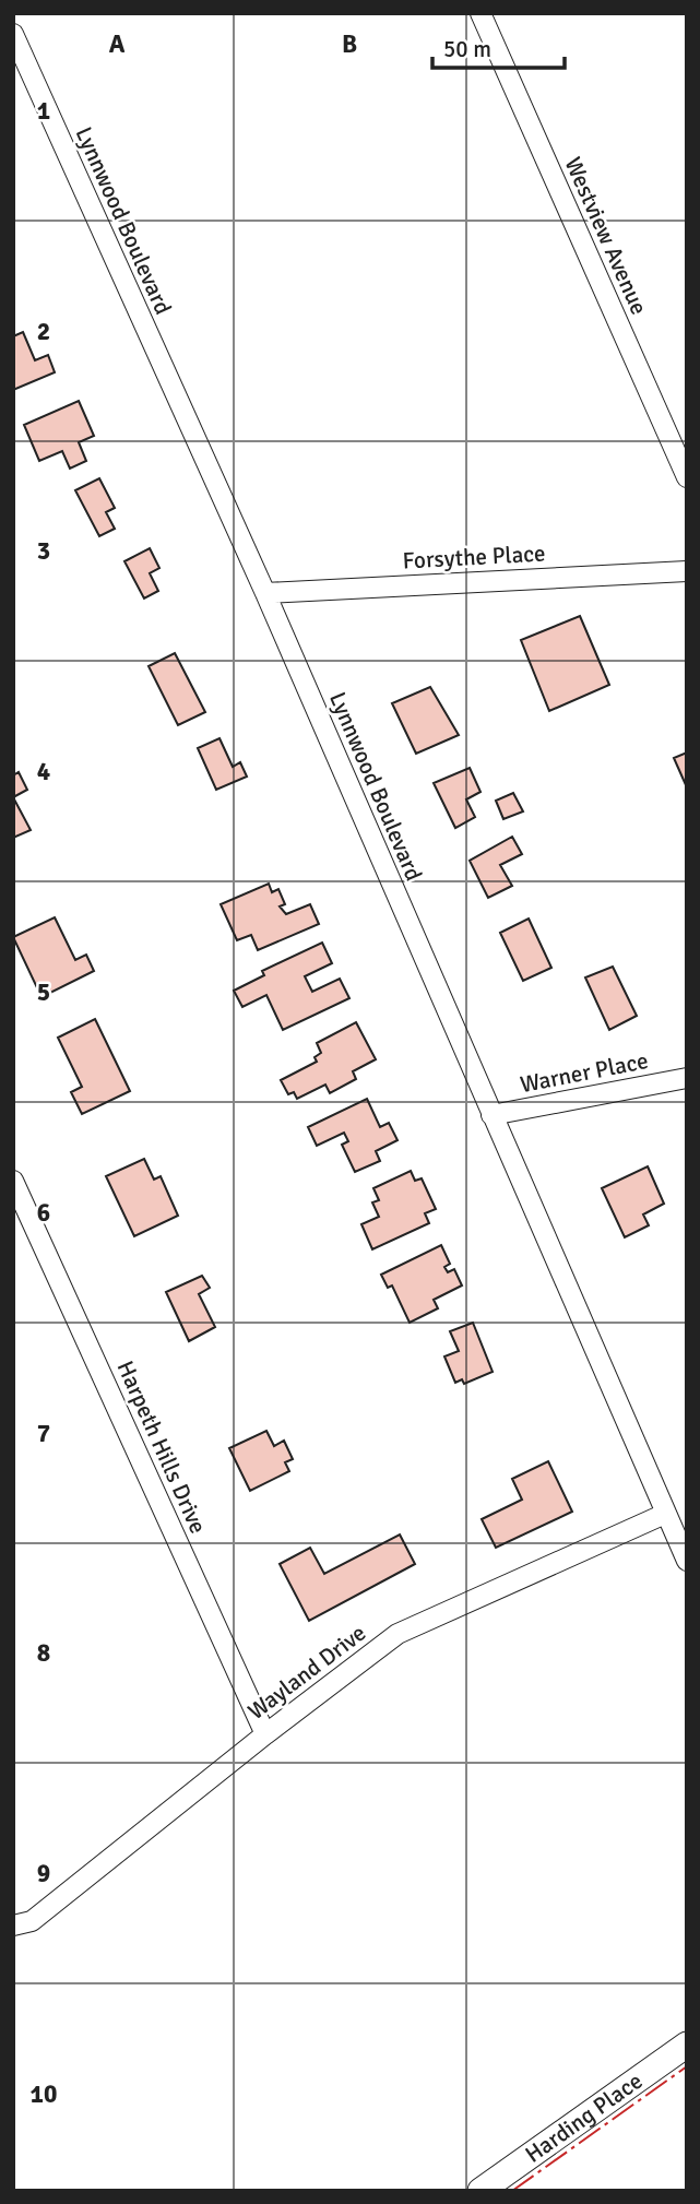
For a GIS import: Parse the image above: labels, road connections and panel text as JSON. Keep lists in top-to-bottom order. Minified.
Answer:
{"streets":{"main road":["Harding Place"],"street":["Lynnwood Boulevard","Westview Avenue","Forsythe Place","Warner Place","Harpeth Hills Drive","Wayland Drive"]},"crossings":[["Lynnwood Boulevard","Forsythe Place"],["Lynnwood Boulevard","Warner Place"],["Lynnwood Boulevard","Wayland Drive"],["Harpeth Hills Drive","Wayland Drive"]],"scale_bar":"50 m","grid":{"columns":["A","B"],"rows":["1","2","3","4","5","6","7","8","9","10"]}}
